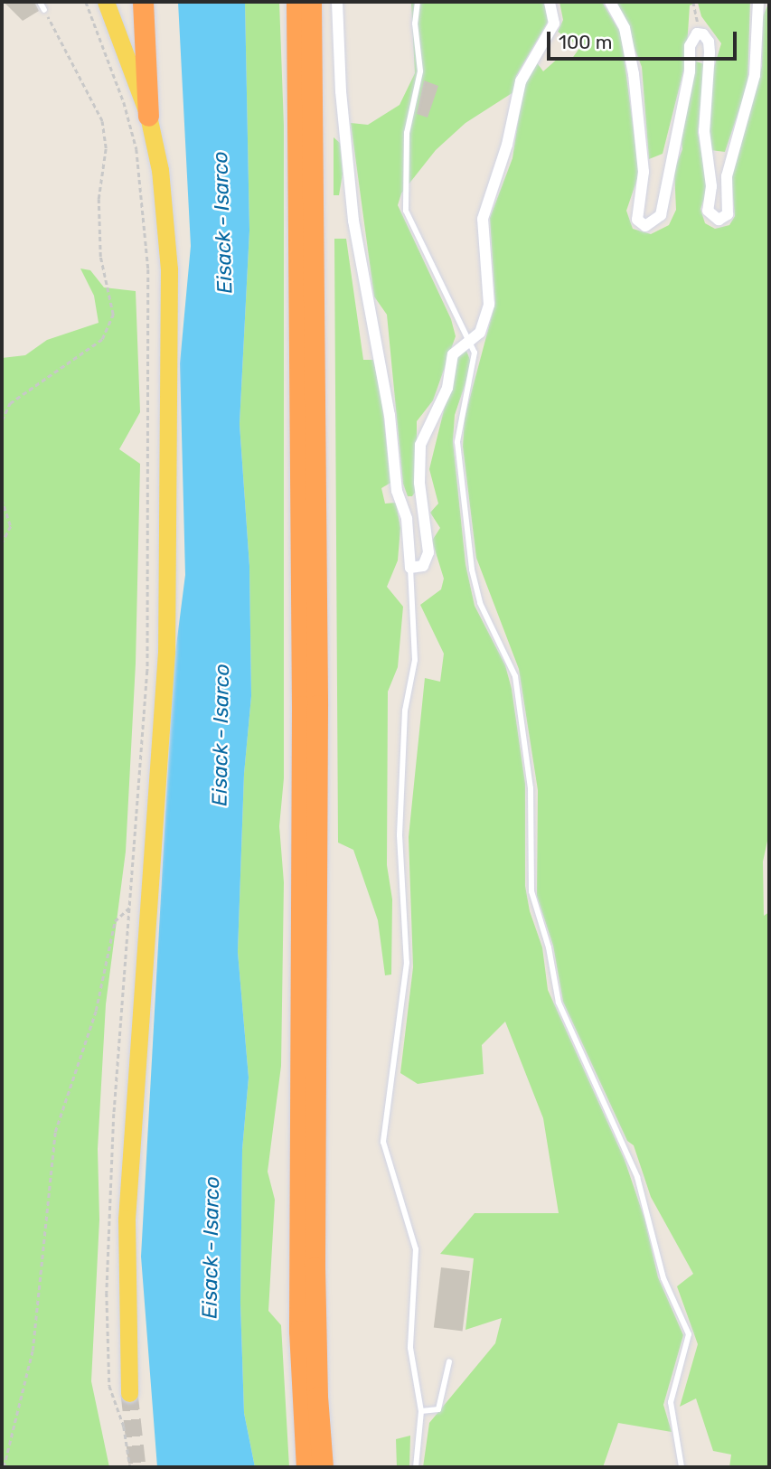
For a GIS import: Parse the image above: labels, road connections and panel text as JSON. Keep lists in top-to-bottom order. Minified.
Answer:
{"water":["Eisack - Isarco"],"scale_bar":"100 m"}
